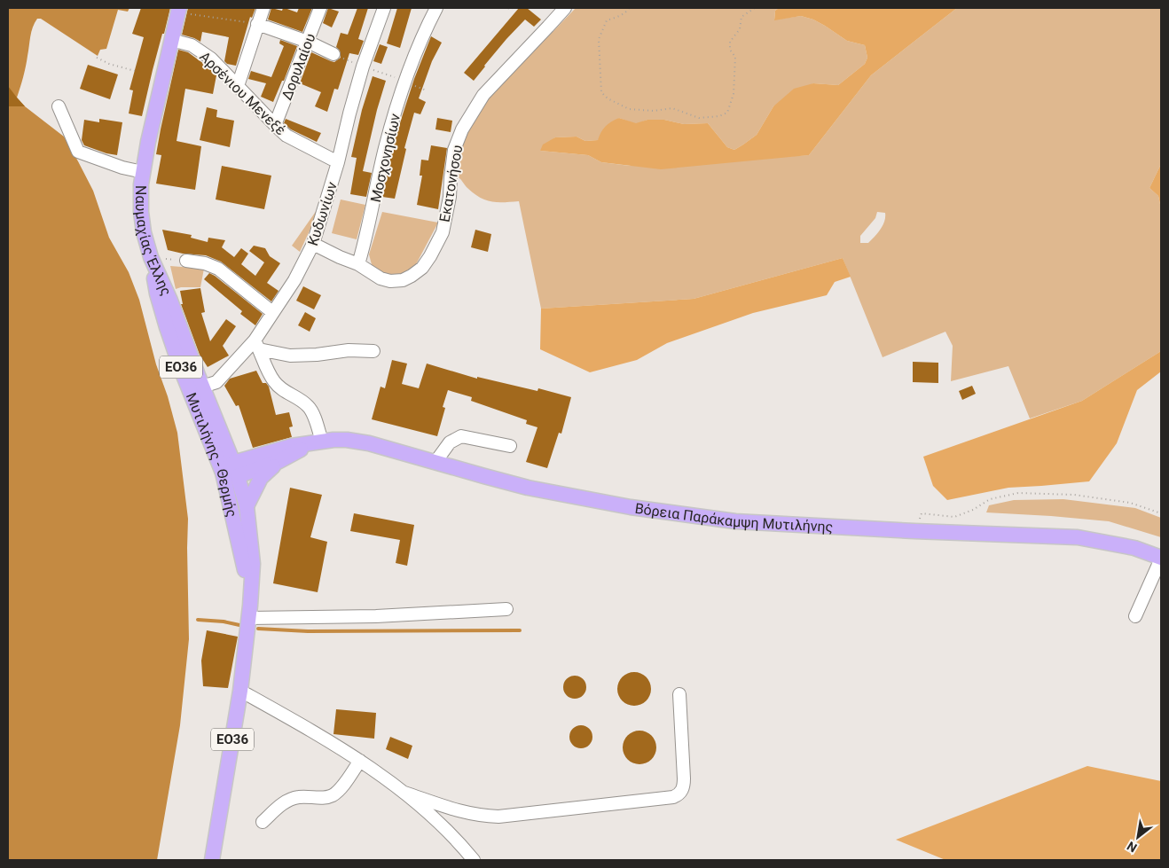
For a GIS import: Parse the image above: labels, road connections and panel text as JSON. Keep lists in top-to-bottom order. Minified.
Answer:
{"streets":{"main road":["Ναυμαχίας Έλλης","ΕΟ36","Μυτιλήνης - Θερμής","Βόρεια Παράκαμψη Μυτιλήνης"],"street":["Δορυλαίου","Αρσένιου Μενεξέ","Μοσχονησίων","Εκατονήσου","Κυδωνίων"]},"crossings":[["Δορυλαίου","Αρσένιου Μενεξέ"],["Αρσένιου Μενεξέ","Κυδωνίων"],["Αρσένιου Μενεξέ","Ναυμαχίας Έλλης"],["Μοσχονησίων","Εκατονήσου"],["Κυδωνίων","Ναυμαχίας Έλλης"],["Ναυμαχίας Έλλης","Μυτιλήνης - Θερμής"],["Ναυμαχίας Έλλης","Βόρεια Παράκαμψη Μυτιλήνης"],["Μυτιλήνης - Θερμής","Βόρεια Παράκαμψη Μυτιλήνης"]],"north":"bottom left"}
